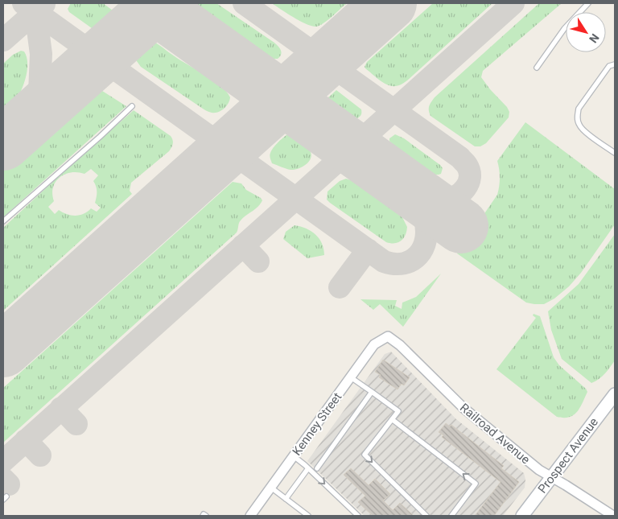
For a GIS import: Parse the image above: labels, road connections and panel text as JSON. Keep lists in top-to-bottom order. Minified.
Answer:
{"streets":{"main road":["Prospect Avenue"],"street":["Kenney Street","Railroad Avenue"]},"crossings":[["Kenney Street","Railroad Avenue"],["Railroad Avenue","Prospect Avenue"]],"north":"bottom right"}
